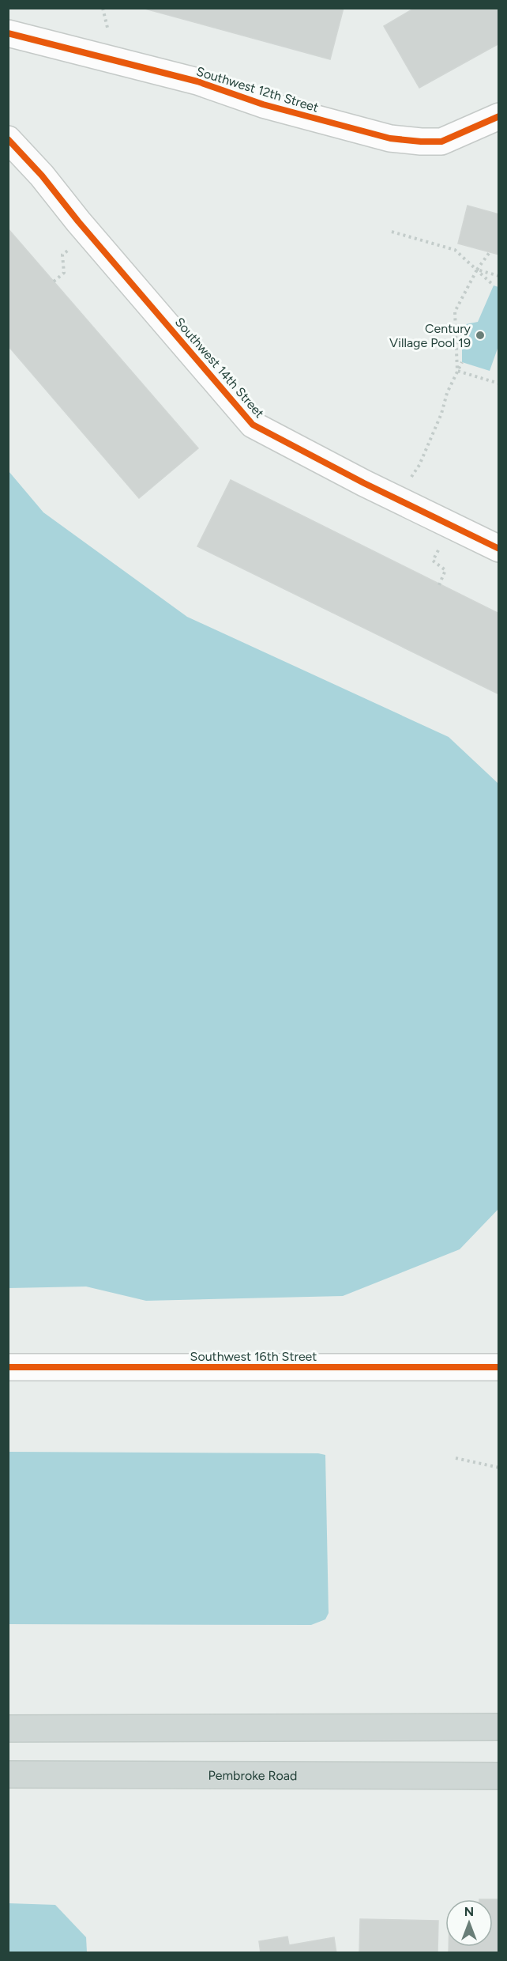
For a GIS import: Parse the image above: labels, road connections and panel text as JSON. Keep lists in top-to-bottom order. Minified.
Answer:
{"streets":{"main road":["Pembroke Road"],"street":["Southwest 12th Street","Southwest 14th Street","Southwest 16th Street"]},"places":["Century Village Pool 19"],"north":"top"}
